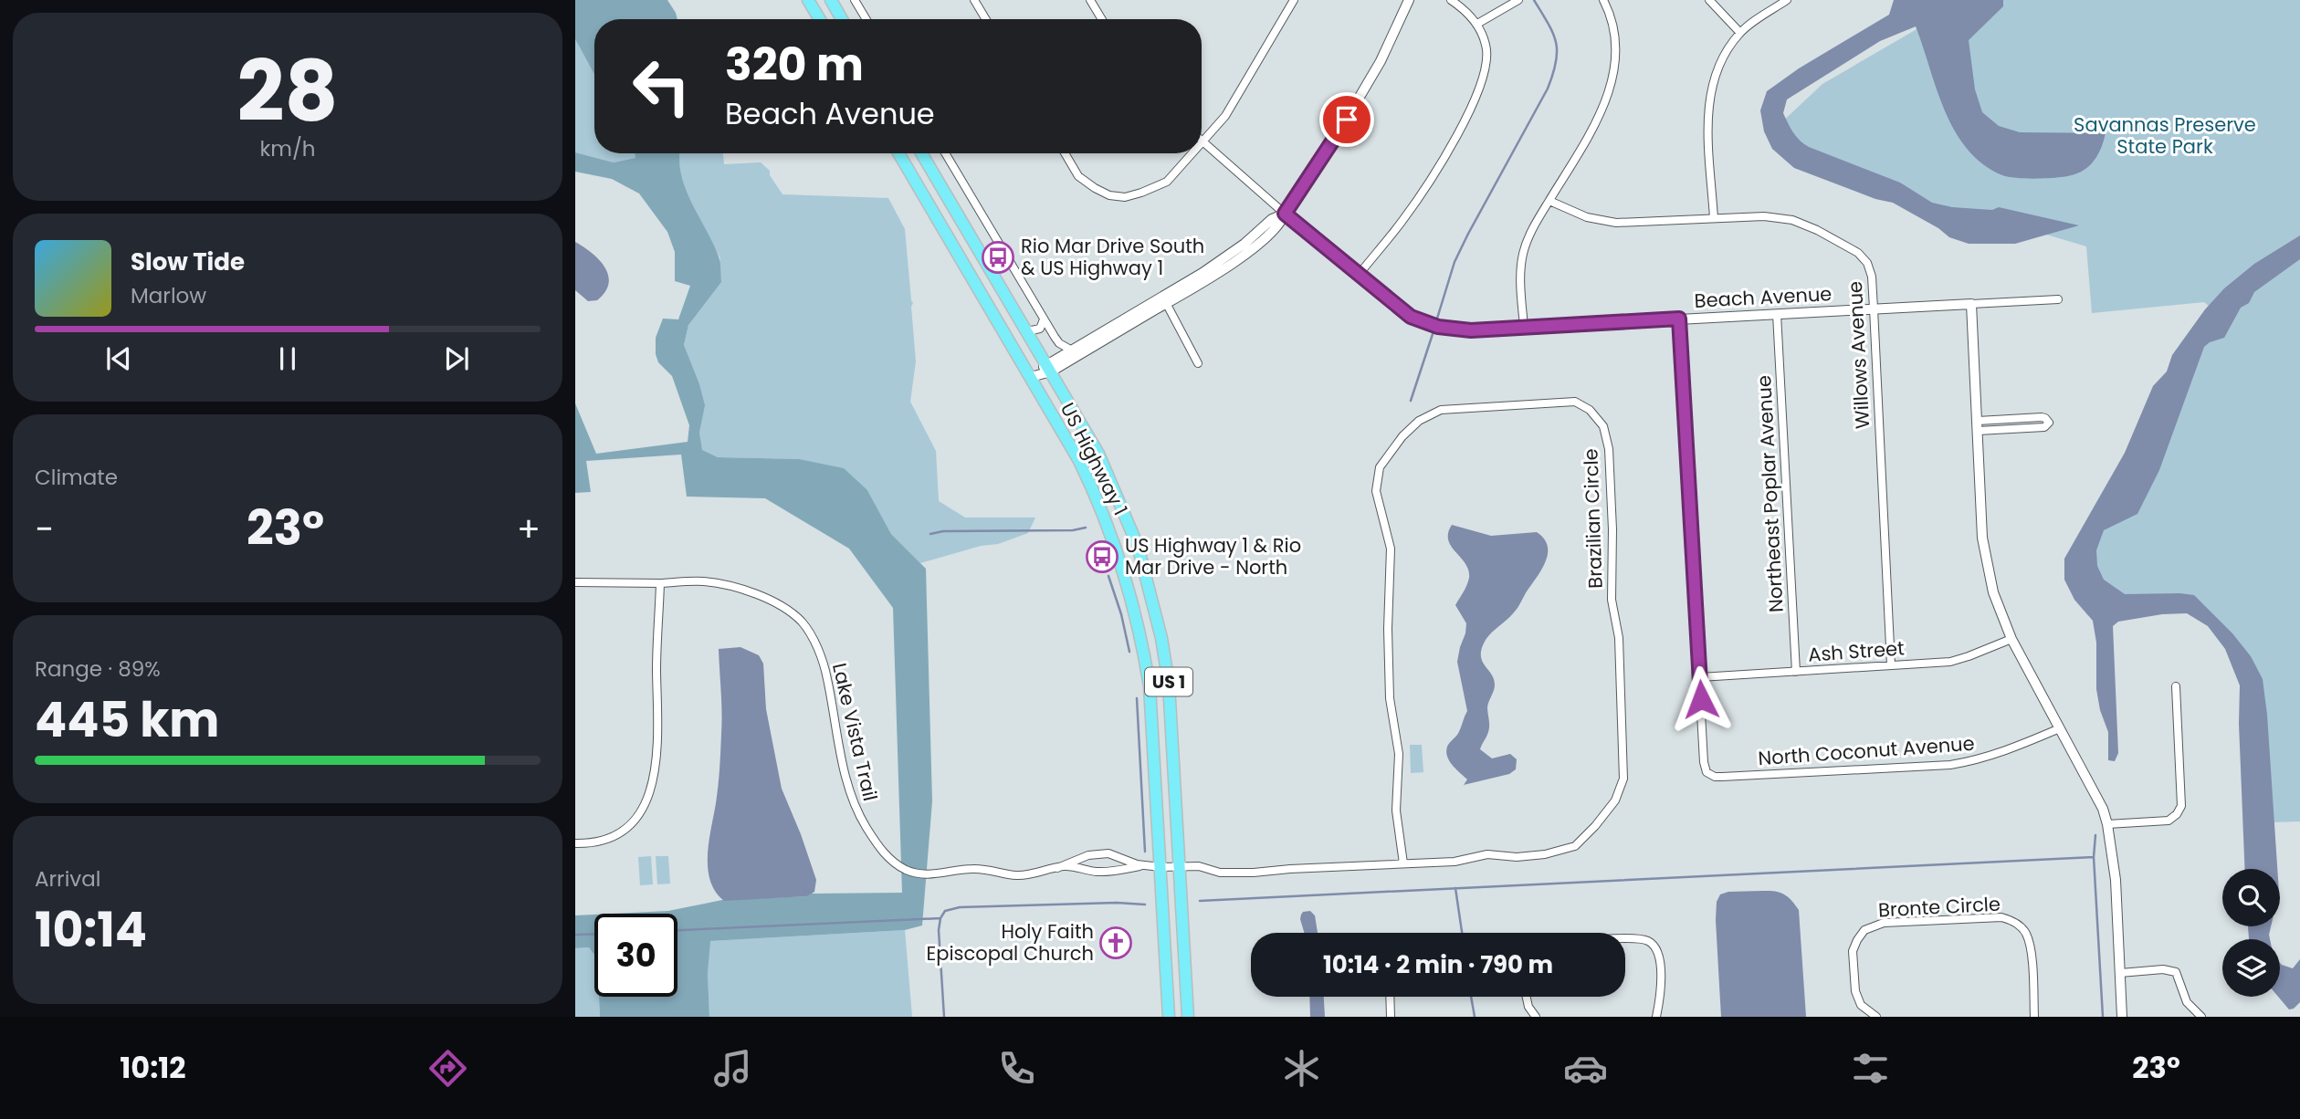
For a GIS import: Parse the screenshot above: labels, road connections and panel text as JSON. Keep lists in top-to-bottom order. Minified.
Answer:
{"streets":{"main road":["US Highway 1","US 1"],"street":["Beach Avenue","Willows Avenue","Northeast Poplar Avenue","Brazilian Circle","Ash Street","Lake Vista Trail","North Coconut Avenue","Bronte Circle"]},"crossings":[["Beach Avenue","Willows Avenue"],["Beach Avenue","Northeast Poplar Avenue"],["Willows Avenue","Ash Street"],["US Highway 1","Brazilian Circle"],["US Highway 1","Lake Vista Trail"],["Northeast Poplar Avenue","Ash Street"],["Brazilian Circle","Lake Vista Trail"],["Ash Street","North Coconut Avenue"]],"parks":["Savannas Preserve State Park"],"places":{"bus stop":["Rio Mar Drive South & US Highway 1","US Highway 1 & Rio Mar Drive - North"],"church":["Holy Faith Episcopal Church"]},"page":{"tile":[["28","km/h"],"Climate",["Range · 89%","445 km"],["Arrival","10:14"]],"turn":["320 m","Beach Avenue"],"song":["Slow Tide","Marlow"],"heat":["−","23°","+"],"limit":"30","trip":"10:14 · 2 min · 790 m","tabs":["10:12","23°"]}}
